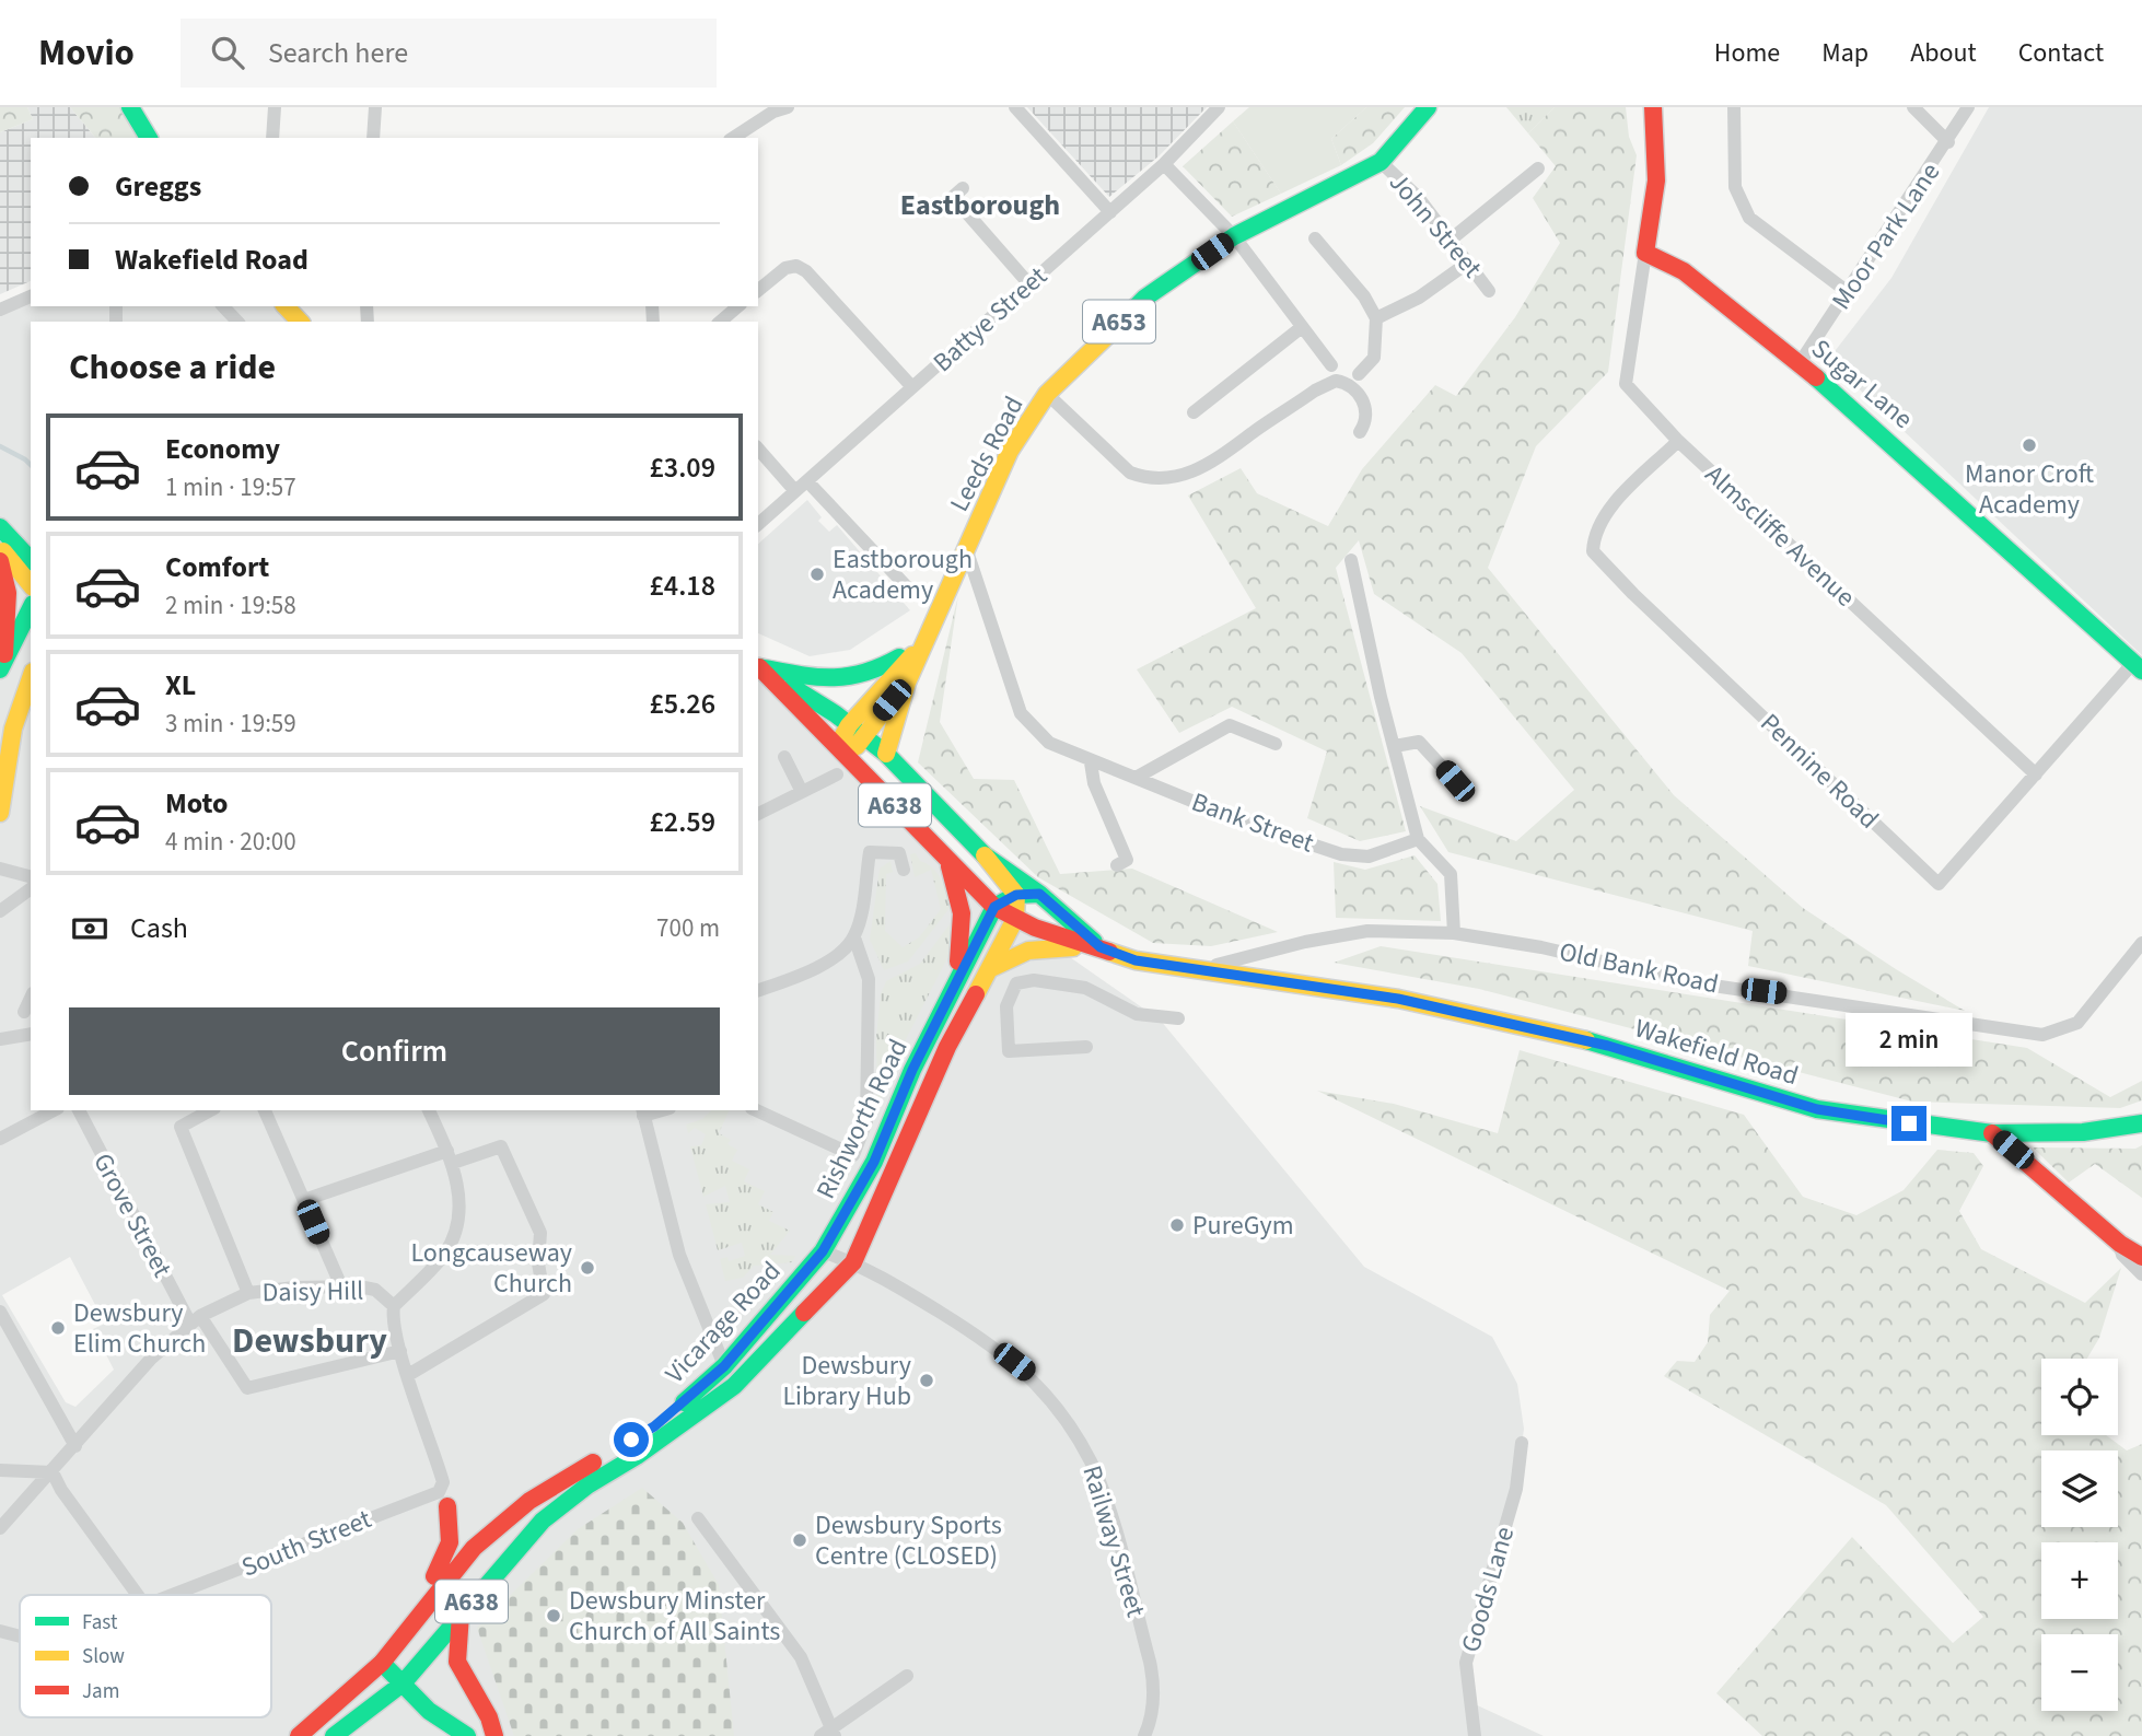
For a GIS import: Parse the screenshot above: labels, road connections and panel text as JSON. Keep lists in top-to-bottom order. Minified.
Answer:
{"streets":{"main road":["A653","Sugar Lane","Leeds Road","A638","Wakefield Road","Rishworth Road","Vicarage Road"],"street":["John Street","Moor Park Lane","Battye Street","Almscliffe Avenue","Pennine Road","Bank Street","Old Bank Road","Grove Street","Daisy Hill","Railway Street","South Street","Goods Lane"]},"crossings":[["John Street","Leeds Road"],["Moor Park Lane","Sugar Lane"],["Sugar Lane","Almscliffe Avenue"],["Sugar Lane","Pennine Road"],["Leeds Road","A638"],["Leeds Road","Bank Street"],["Almscliffe Avenue","Pennine Road"],["A638","Wakefield Road"],["A638","Rishworth Road"],["A638","Vicarage Road"],["Old Bank Road","Wakefield Road"],["Wakefield Road","Rishworth Road"],["Rishworth Road","Vicarage Road"],["Rishworth Road","Railway Street"],["Grove Street","Daisy Hill"],["Vicarage Road","Railway Street"]],"districts":["Eastborough","Dewsbury"],"places":["Manor Croft Academy","Eastborough Academy","PureGym","Longcauseway Church","Dewsbury Elim Church","Dewsbury Library Hub","Dewsbury Sports Centre (CLOSED)","Dewsbury Minster Church of All Saints"],"legend":["Fast","Slow","Jam"],"page":{"header":"Movio","search":"Search here","nav":["Home","Map","About","Contact"],"banner":["Greggs","Wakefield Road"],"heading":"Choose a ride","list":[{"name":"Economy","note":"1 min · 19:57","value":"£3.09"},{"name":"Comfort","note":"2 min · 19:58","value":"£4.18"},{"name":"XL","note":"3 min · 19:59","value":"£5.26"},{"name":"Moto","note":"4 min · 20:00","value":"£2.59"}],"pay":["Cash","700 m"],"buttons":"Confirm","bubble":"2 min","map_buttons":["+","−"]}}
